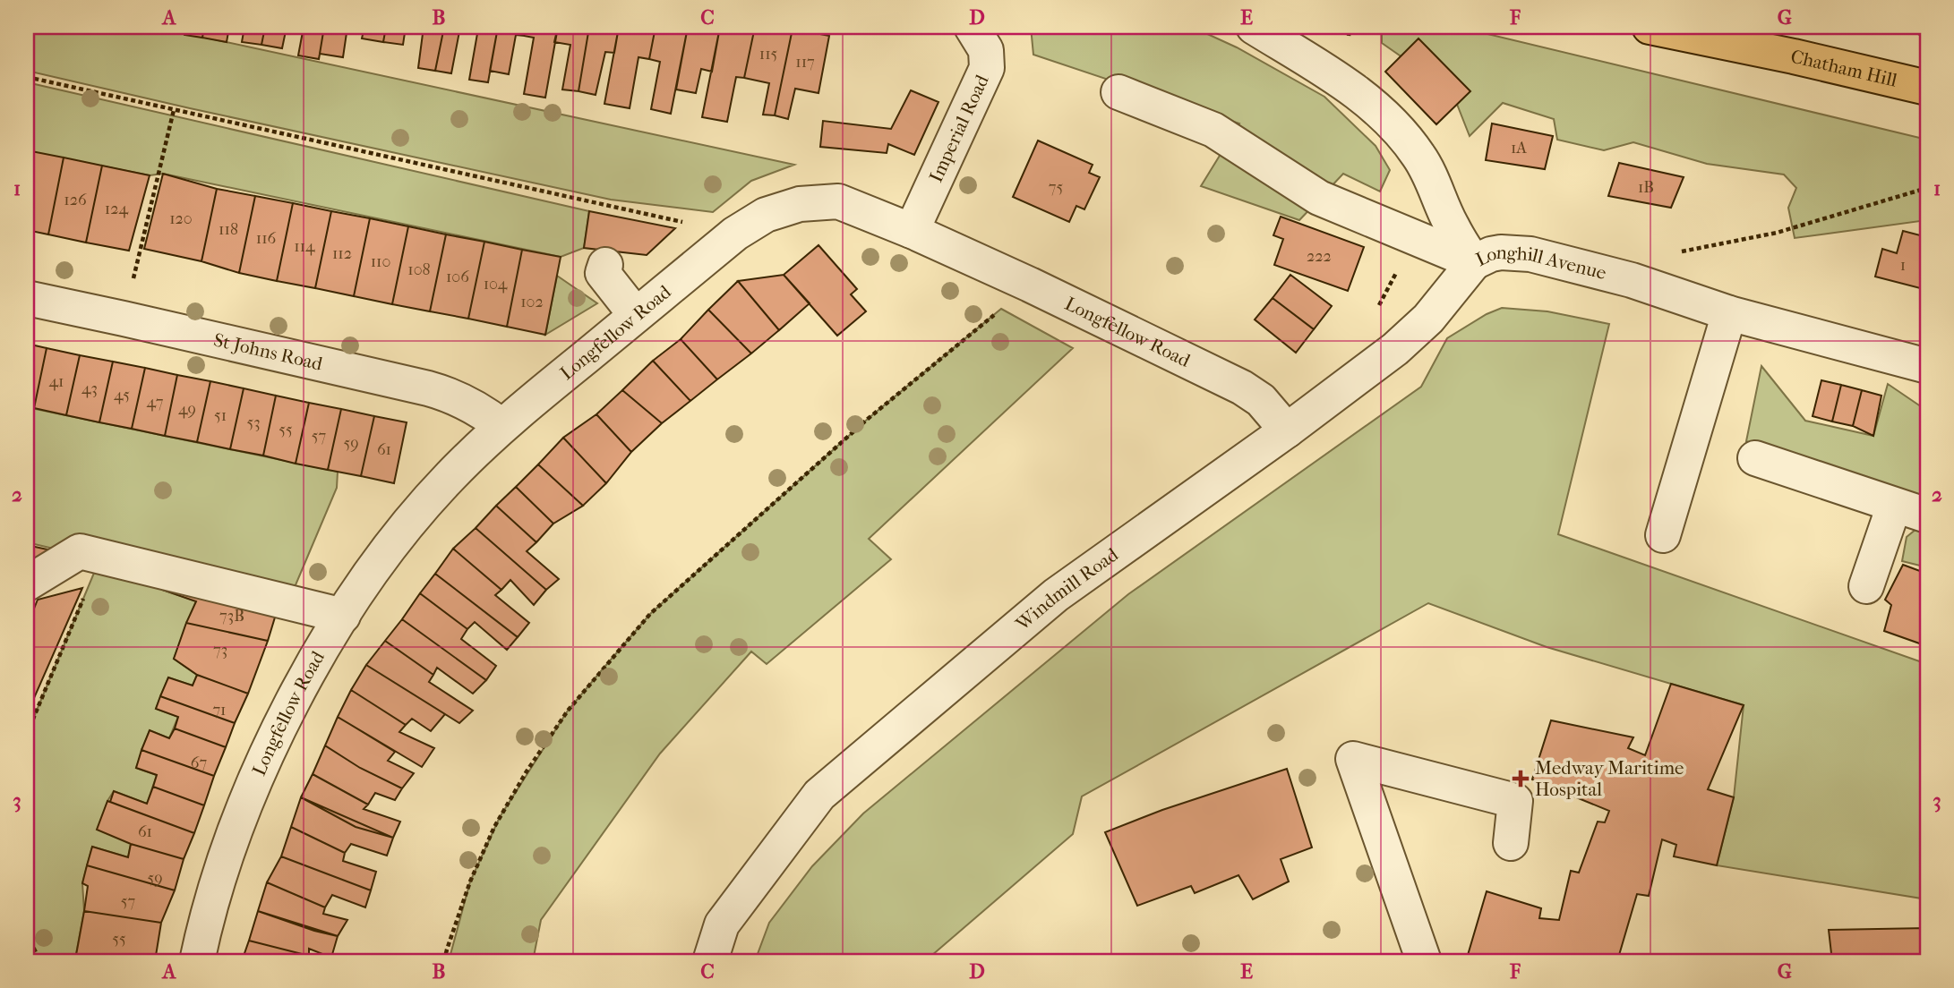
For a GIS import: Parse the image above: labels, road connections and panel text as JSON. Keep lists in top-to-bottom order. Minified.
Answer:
{"streets":{"main road":["Chatham Hill"],"street":["Imperial Road","Longhill Avenue","Longfellow Road","St Johns Road","Windmill Road"]},"crossings":[["Imperial Road","Longfellow Road"],["Longhill Avenue","Windmill Road"],["Longfellow Road","St Johns Road"],["Longfellow Road","Windmill Road"]],"places":{"health":["Medway Maritime Hospital"]},"house_numbers":["115","117","1A","75","1B","126","124","120","118","116","114","112","222","110","1","108","106","104","102","41","43","45","47","49","51","53","55","57","59","61","73B","73","71","67","61","59","57","55"],"grid":{"columns":["A","B","C","D","E","F","G"],"rows":["1","2","3"]}}
